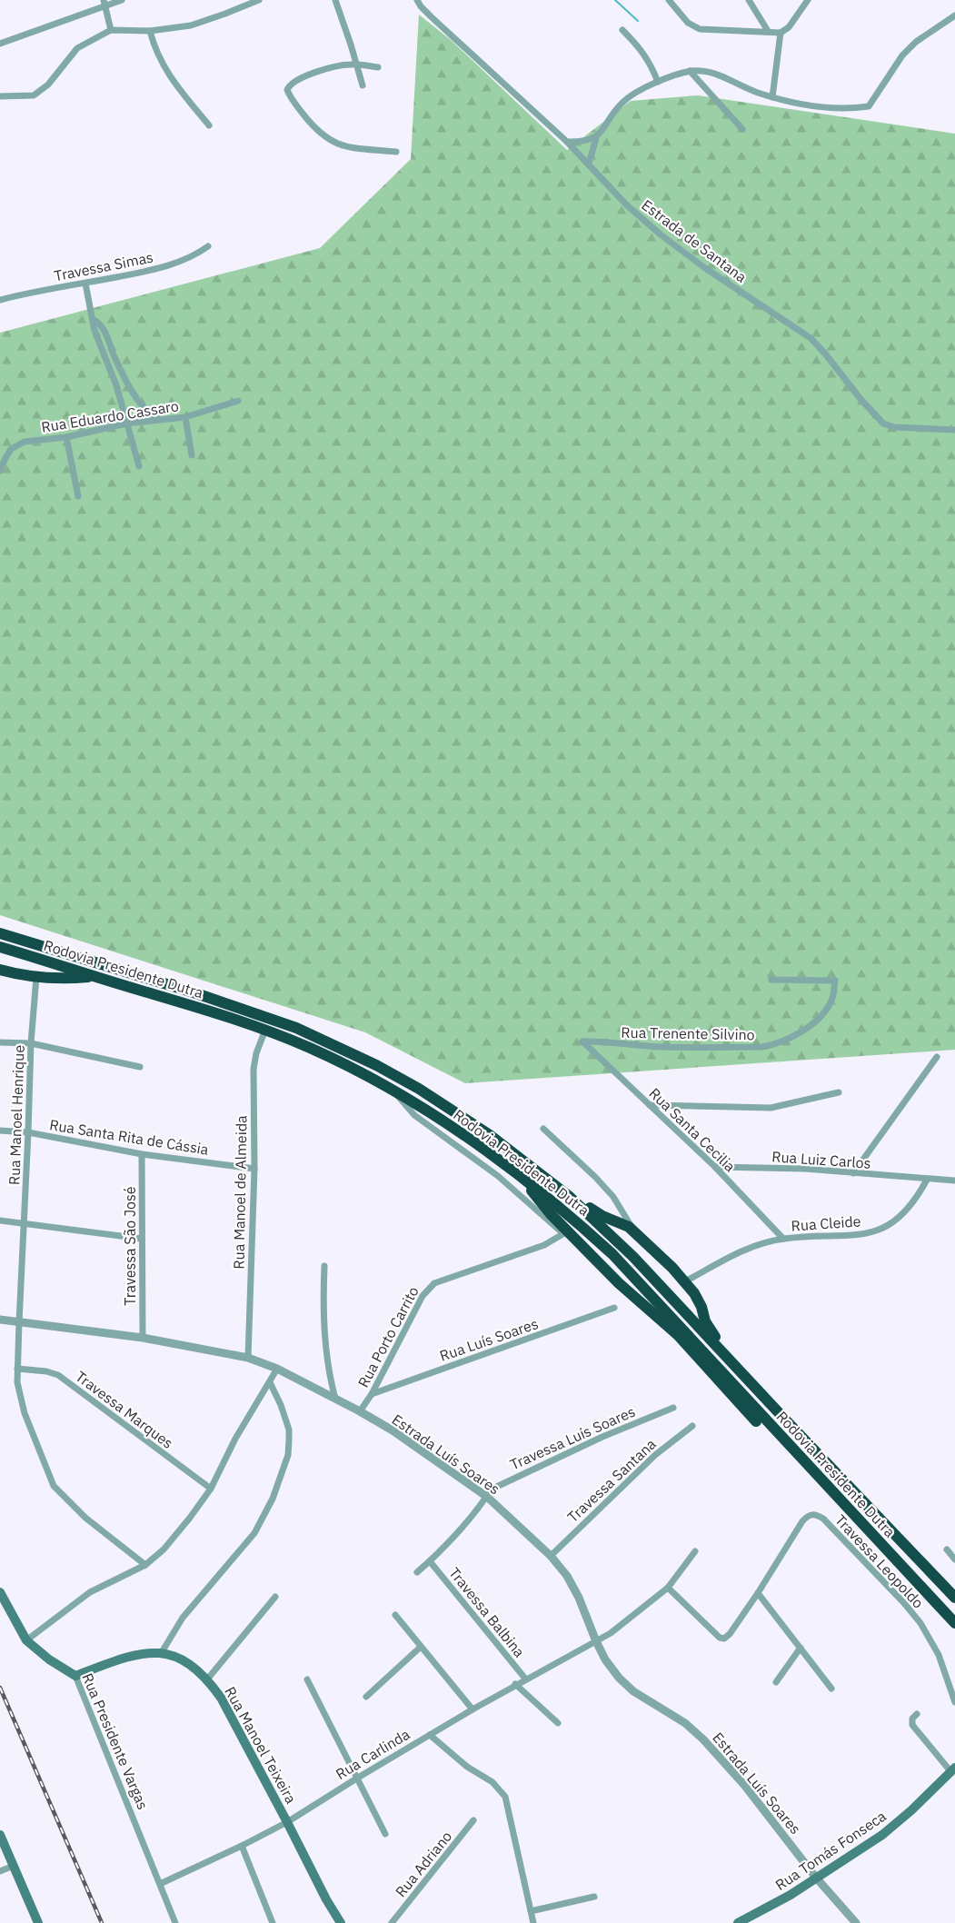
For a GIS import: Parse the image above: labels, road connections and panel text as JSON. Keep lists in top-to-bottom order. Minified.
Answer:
{"streets":{"highway":["Rodovia Presidente Dutra"],"main road":["Rua Presidente Vargas","Rua Manoel Teixeira","Rua Tomás Fonseca"],"street":["Estrada de Santana","Travessa Simas","Rua Eduardo Cassaro","Rua Trenente Silvino","Rua Manoel Henrique","Rua Santa Cecilia","Rua Santa Rita de Cássia","Rua Luiz Carlos","Rua Manoel de Almeida","Rua Cleide","Travessa São José","Rua Porto Carrito","Rua Luís Soares","Travessa Marques","Travessa Luís Soares","Estrada Luís Soares","Travessa Santana","Travessa Leopoldo","Travessa Balbina","Rua Carlinda","Rua Adriano"]},"crossings":[["Rodovia Presidente Dutra","Rua Manoel de Almeida"],["Rua Trenente Silvino","Rua Santa Cecilia"],["Rua Manoel Henrique","Rua Santa Rita de Cássia"],["Rua Manoel Henrique","Travessa Marques"],["Rua Manoel Henrique","Estrada Luís Soares"],["Rua Santa Cecilia","Rua Luiz Carlos"],["Rua Santa Cecilia","Rua Cleide"],["Rua Santa Rita de Cássia","Rua Manoel de Almeida"],["Rua Santa Rita de Cássia","Travessa São José"],["Rua Luiz Carlos","Rua Cleide"],["Rua Manoel de Almeida","Estrada Luís Soares"],["Travessa São José","Estrada Luís Soares"],["Rua Porto Carrito","Rua Luís Soares"],["Rua Porto Carrito","Estrada Luís Soares"],["Travessa Luís Soares","Estrada Luís Soares"],["Travessa Luís Soares","Travessa Balbina"],["Estrada Luís Soares","Travessa Santana"],["Estrada Luís Soares","Rua Carlinda"],["Estrada Luís Soares","Rua Tomás Fonseca"],["Travessa Balbina","Rua Carlinda"],["Rua Presidente Vargas","Rua Manoel Teixeira"],["Rua Presidente Vargas","Rua Carlinda"],["Rua Manoel Teixeira","Rua Carlinda"]]}
